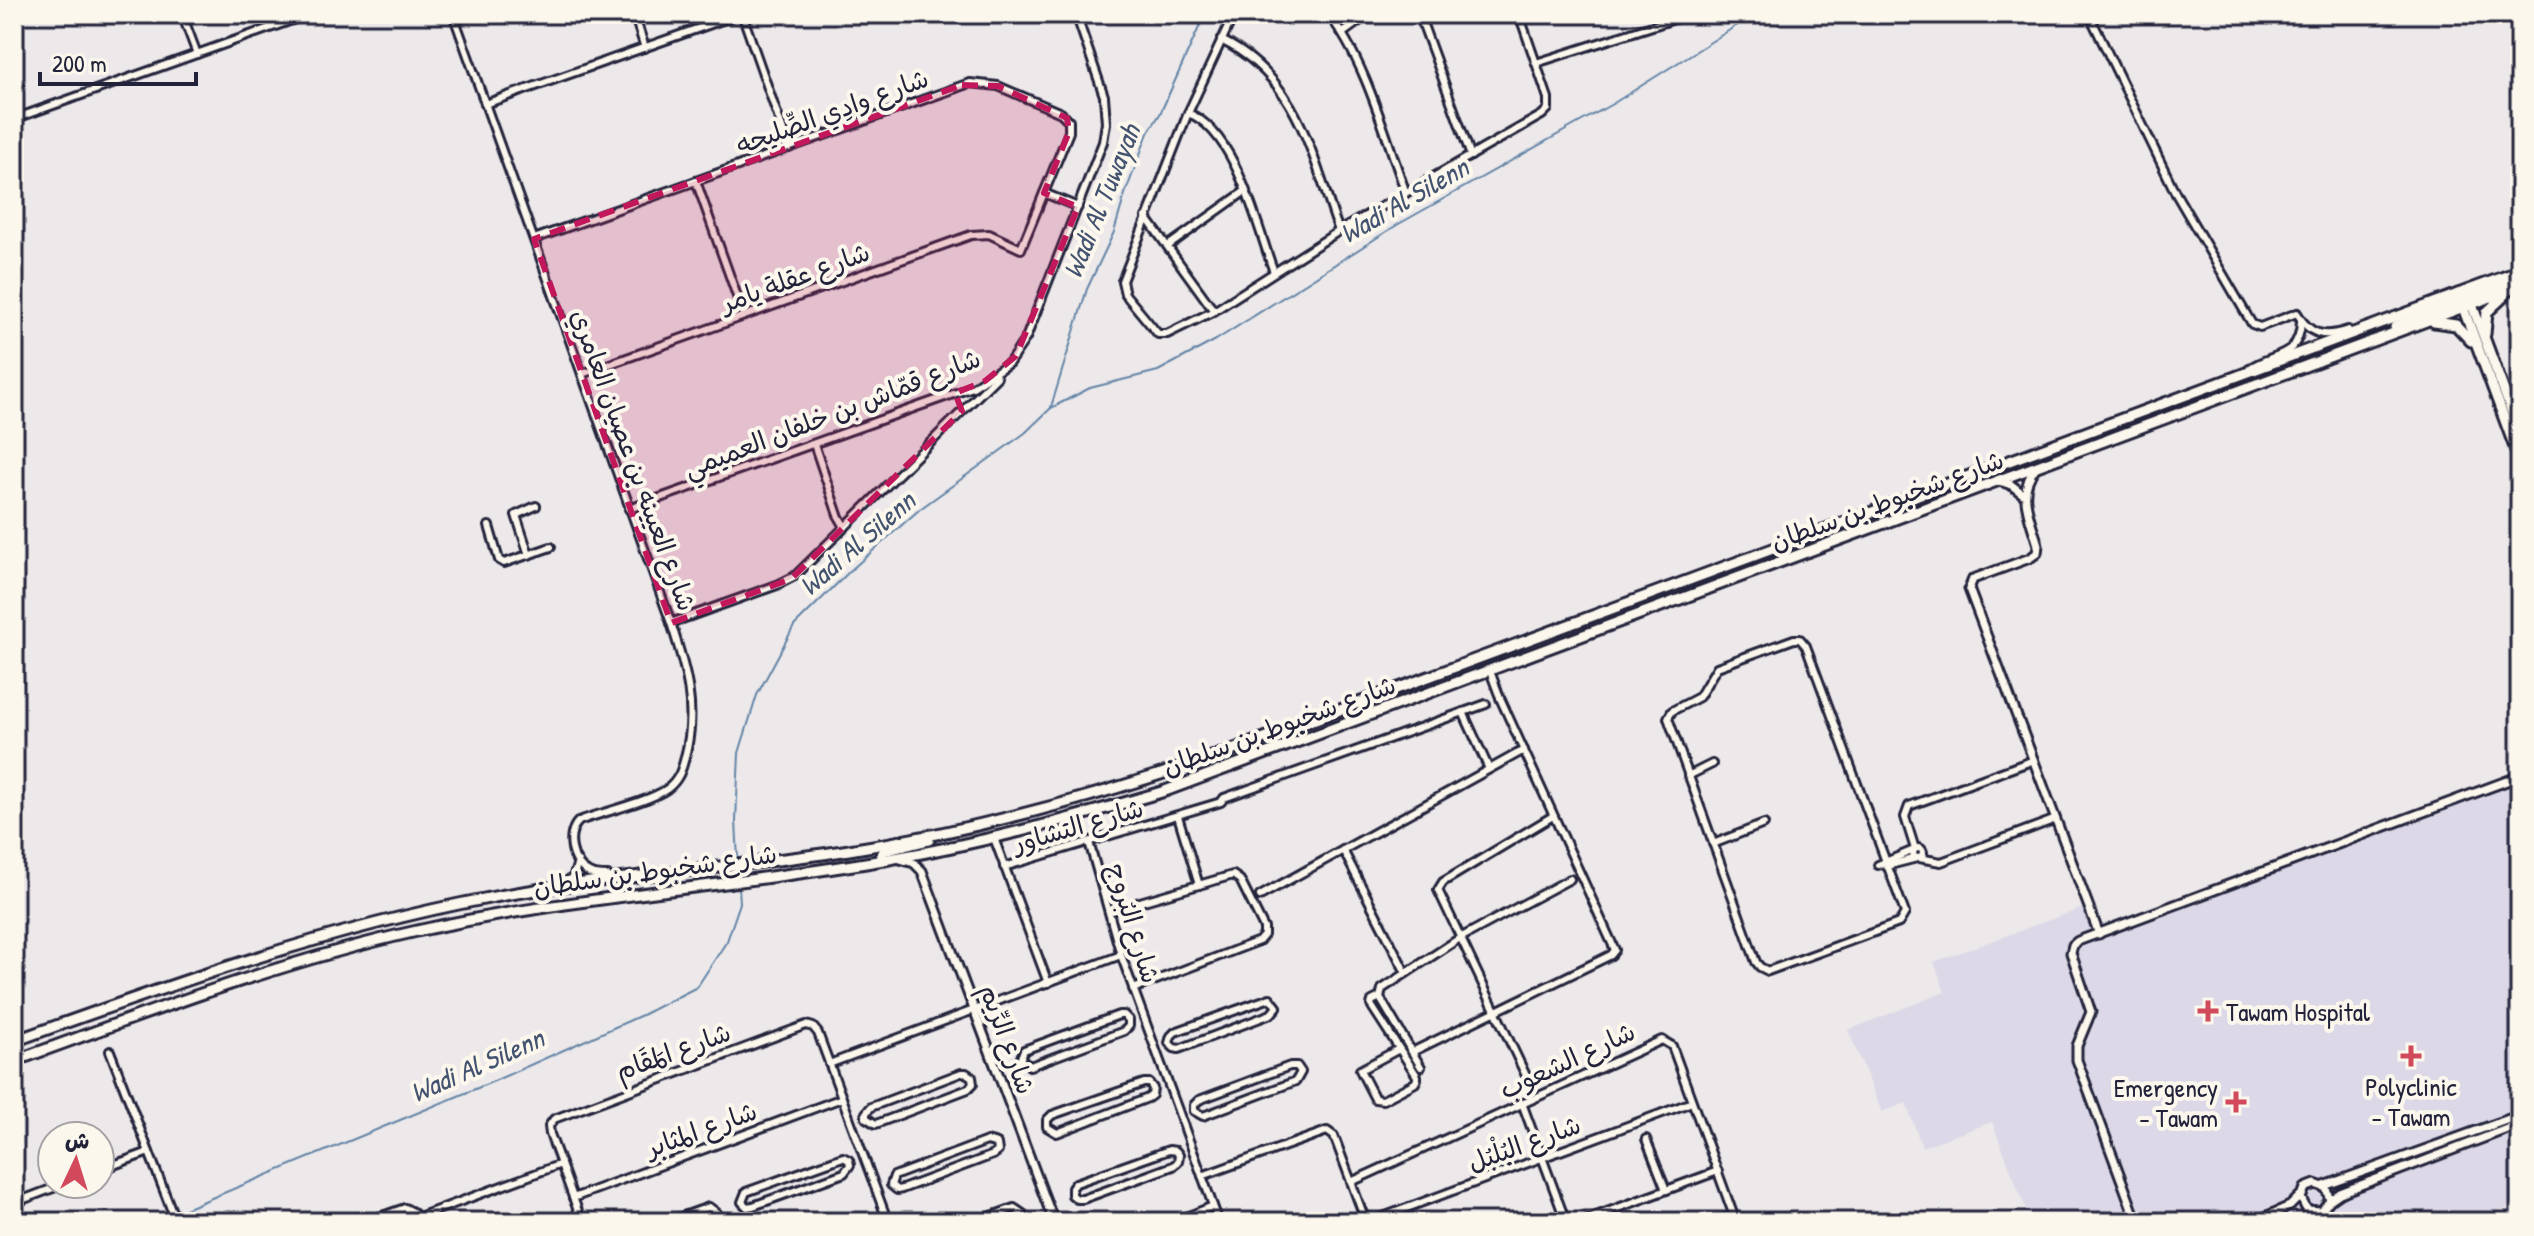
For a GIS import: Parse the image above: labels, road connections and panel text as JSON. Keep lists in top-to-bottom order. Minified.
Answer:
{"streets":{"main road":["شارع شخبوط بن سلطان"],"street":["شارع وادِي الصِّليحه","شارع عقلة يامر","شارع قمّاش بن خلفان العميمي","شارع العيينه بن عصيان العامري","شارع التشاور","شارع البُروج","شارع الرِّيم","شارع المَقَام","شارع الشعوب","شارع المثابر","شارع البُلْبُل"]},"crossings":[["شارع وادِي الصِّليحه","شارع عقلة يامر"],["شارع وادِي الصِّليحه","شارع العيينه بن عصيان العامري"],["شارع عقلة يامر","شارع العيينه بن عصيان العامري"],["شارع قمّاش بن خلفان العميمي","شارع العيينه بن عصيان العامري"],["شارع التشاور","شارع البُروج"],["شارع المَقَام","شارع المثابر"],["شارع الشعوب","شارع البُلْبُل"]],"water":["Wadi Al Silenn","Wadi Al Tuwayah"],"places":{"health":["Tawam Hospital","Polyclinic - Tawam","Emergency - Tawam"]},"scale_bar":"200 m","north":"top"}
